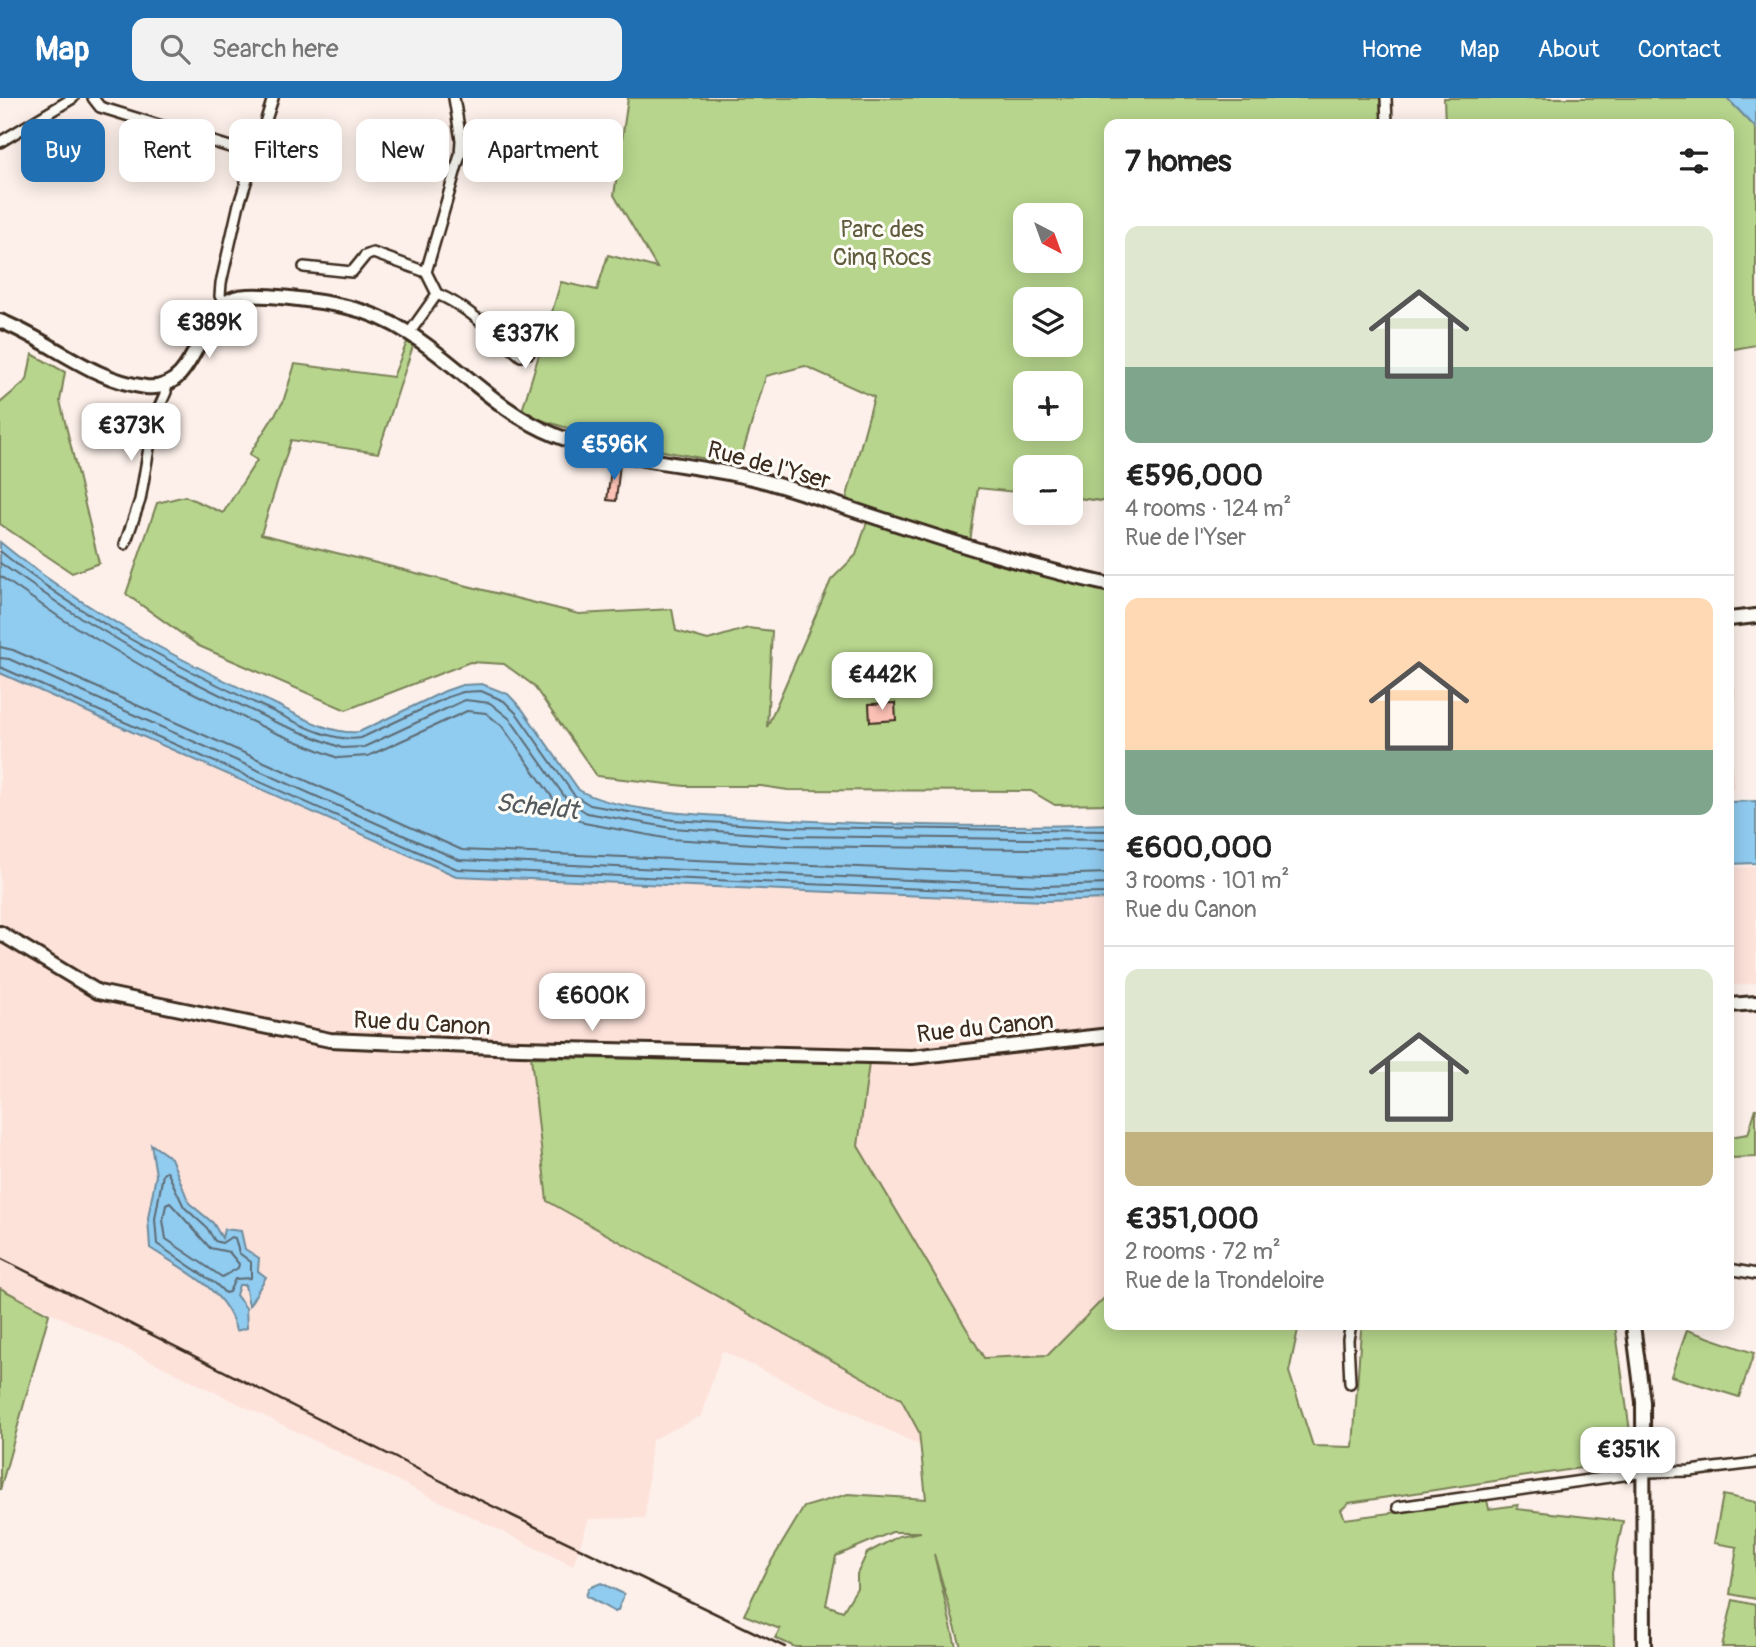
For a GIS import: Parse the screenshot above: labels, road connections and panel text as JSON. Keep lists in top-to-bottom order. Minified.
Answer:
{"streets":{"main road":["Rue de l'Yser","Rue du Canon"]},"water":["Scheldt"],"parks":["Parc des Cinq Rocs"],"north":"bottom right","page":{"header":"Map","search":"Search here","nav":["Home","Map","About","Contact"],"chip":["Buy","Rent","Filters","New","Apartment"],"heading":"7 homes","map_buttons":["+","−"],"list":[{"name":"€596,000","note":"4 rooms · 124 m² · Rue de l'Yser"},{"name":"€600,000","note":"3 rooms · 101 m² · Rue du Canon"},{"name":"€351,000","note":"2 rooms · 72 m² · Rue de la Trondeloire"}],"price":["€389K","€337K","€373K","€596K","€442K","€600K","€351K"]}}
